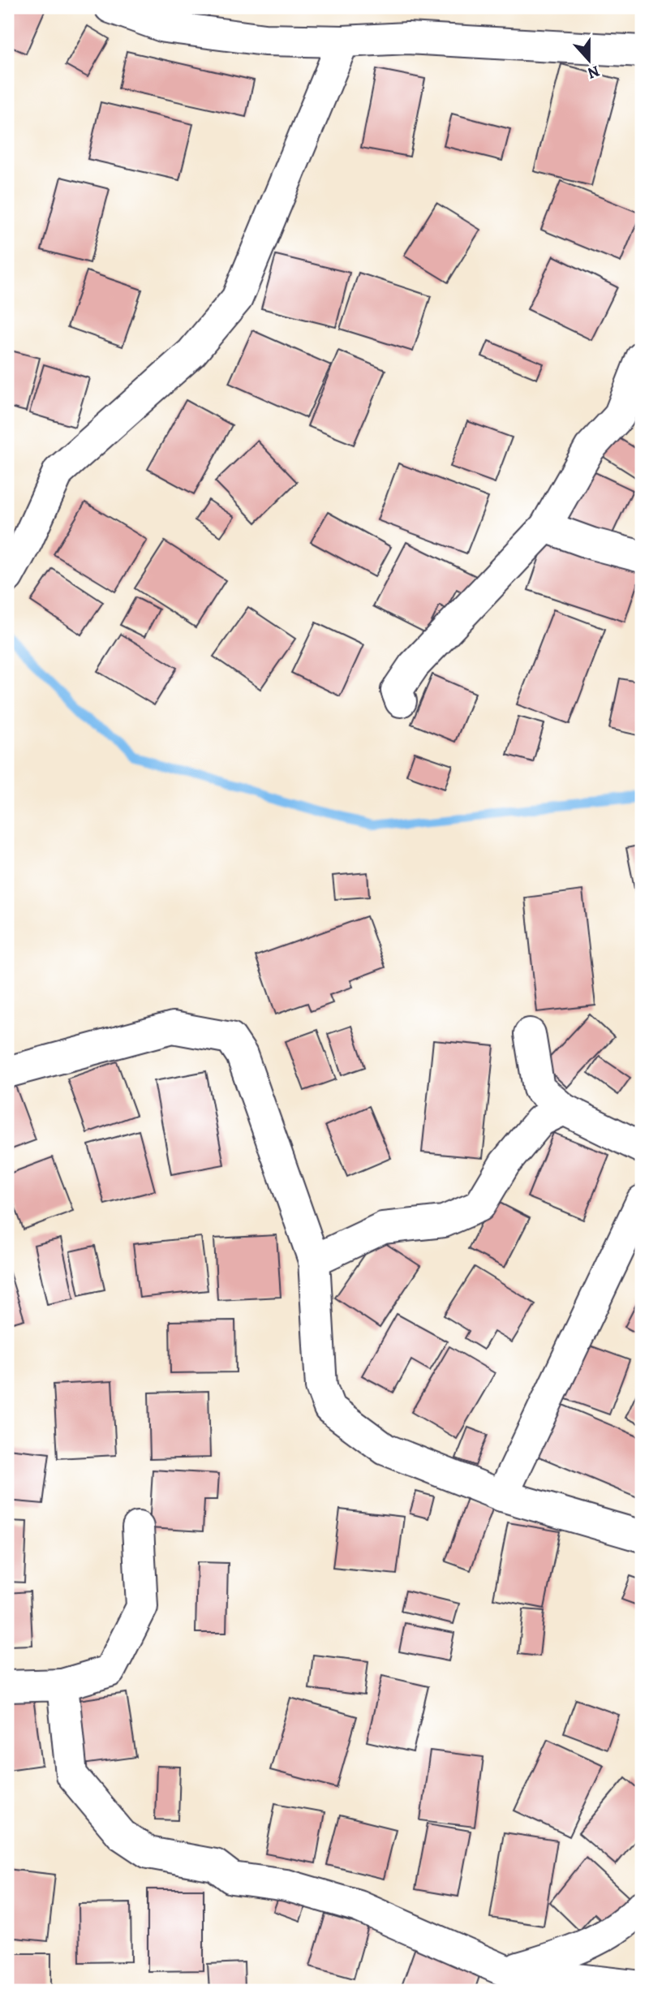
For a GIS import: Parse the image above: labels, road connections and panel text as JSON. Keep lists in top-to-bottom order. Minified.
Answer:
{"north":"bottom"}
